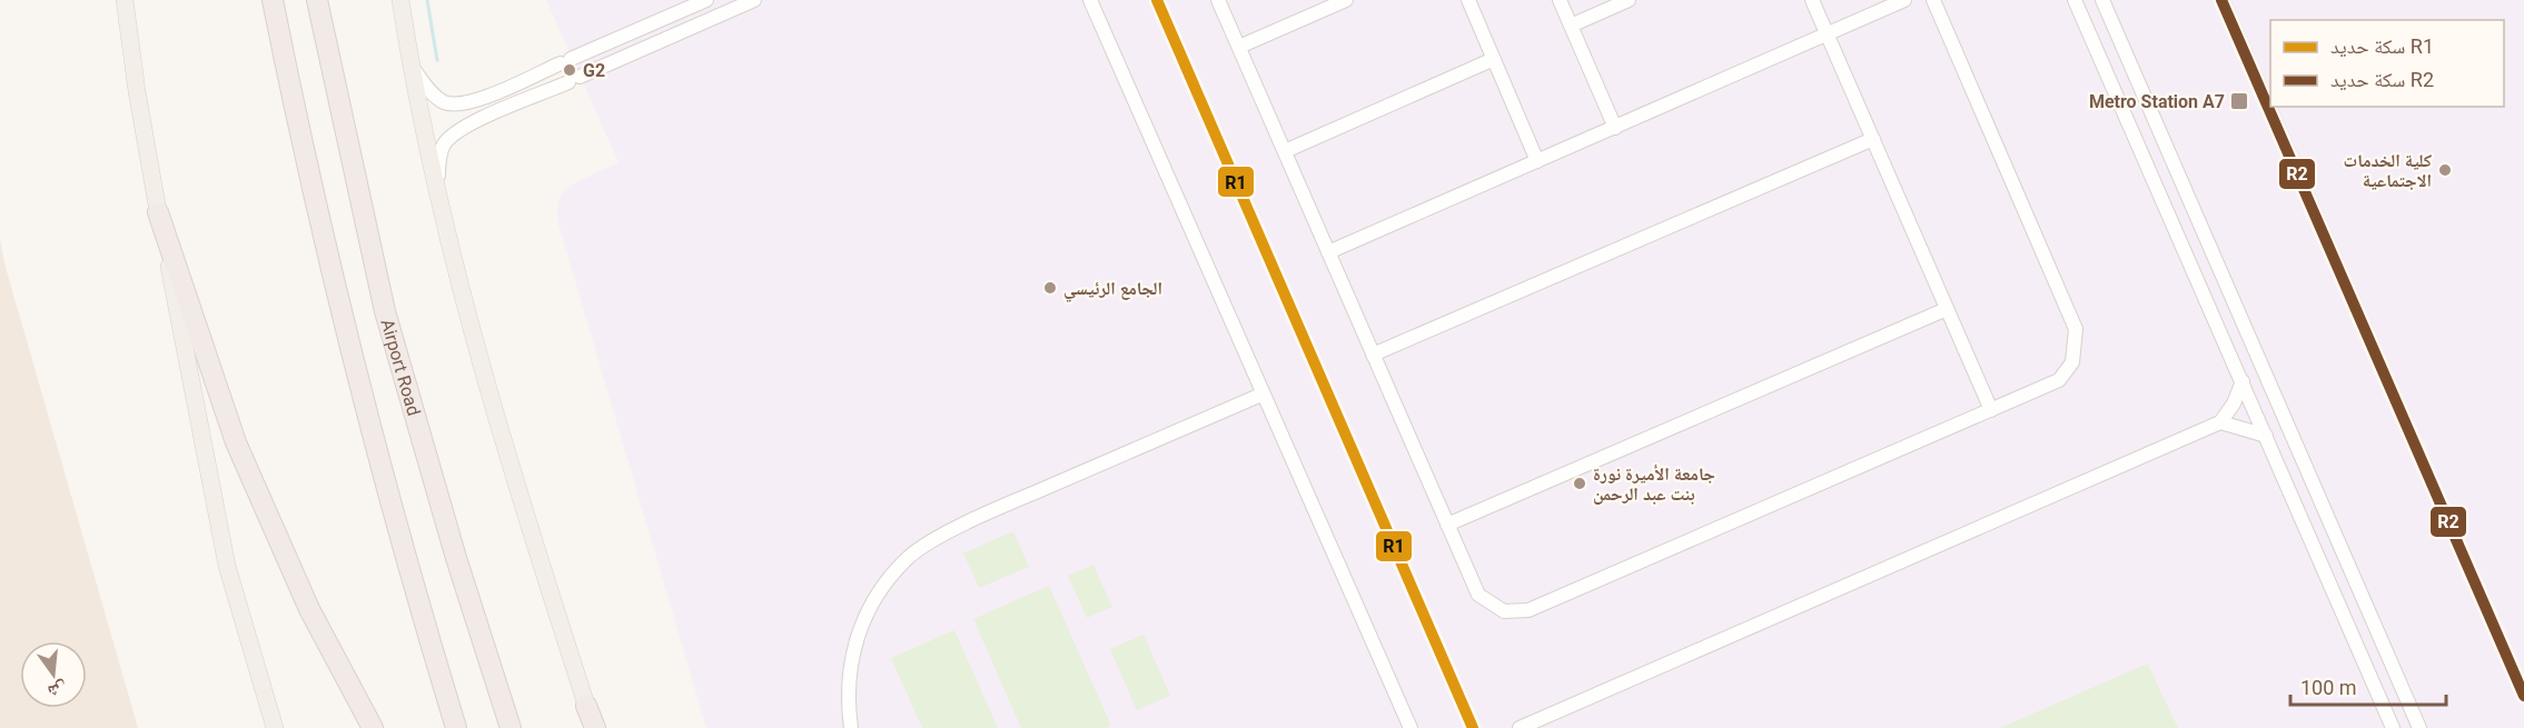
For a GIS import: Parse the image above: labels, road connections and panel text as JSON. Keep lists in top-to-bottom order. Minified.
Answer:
{"streets":{"highway":["Airport Road"]},"places":{"other":["G2","كلية الخدمات الاجتماعية","الجامع الرئيسي","جامعة الأميرة نورة بنت عبد الرحمن"],"transit":["Metro Station A7"]},"lines":["rail line R1","rail line R2"],"legend":["سكة حديد R1","سكة حديد R2"],"scale_bar":"100 m","north":"bottom"}
